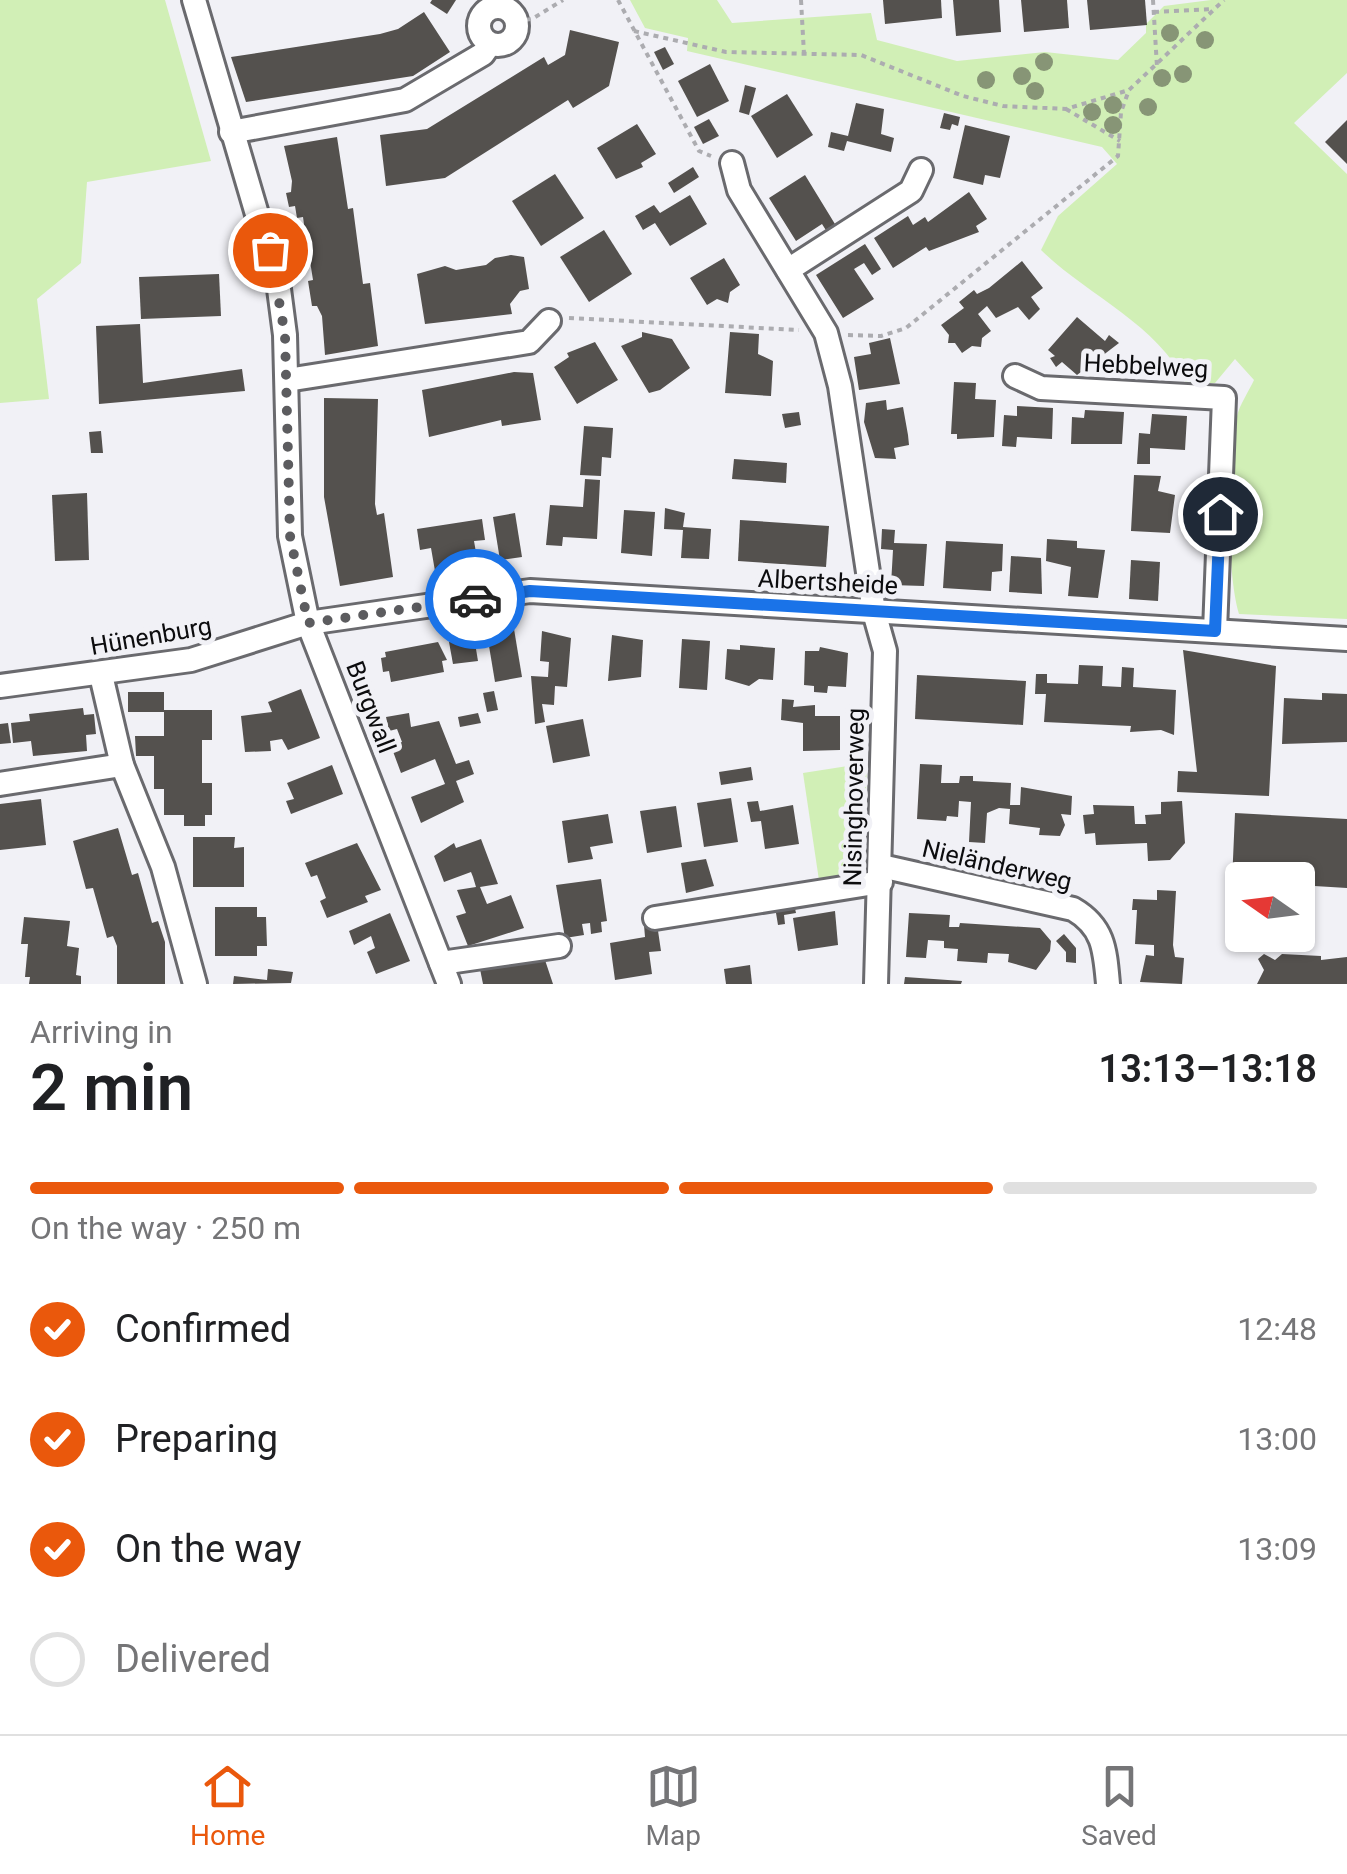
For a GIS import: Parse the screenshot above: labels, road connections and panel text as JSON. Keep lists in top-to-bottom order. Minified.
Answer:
{"streets":{"street":["Hebbelweg","Albertsheide","Hünenburg","Burgwall","Nisinghoverweg","Nieländerweg"]},"crossings":[["Hebbelweg","Albertsheide"],["Albertsheide","Hünenburg"],["Albertsheide","Burgwall"],["Albertsheide","Nisinghoverweg"],["Hünenburg","Burgwall"],["Nisinghoverweg","Nieländerweg"]],"north":"left","page":{"heading":["2 min","Arriving in","13:13–13:18"],"bar":"On the way · 250 m","list":[["Confirmed","12:48"],["Preparing","13:00"],["On the way","13:09"],"Delivered"],"tabs":["Home","Map","Saved"]}}
